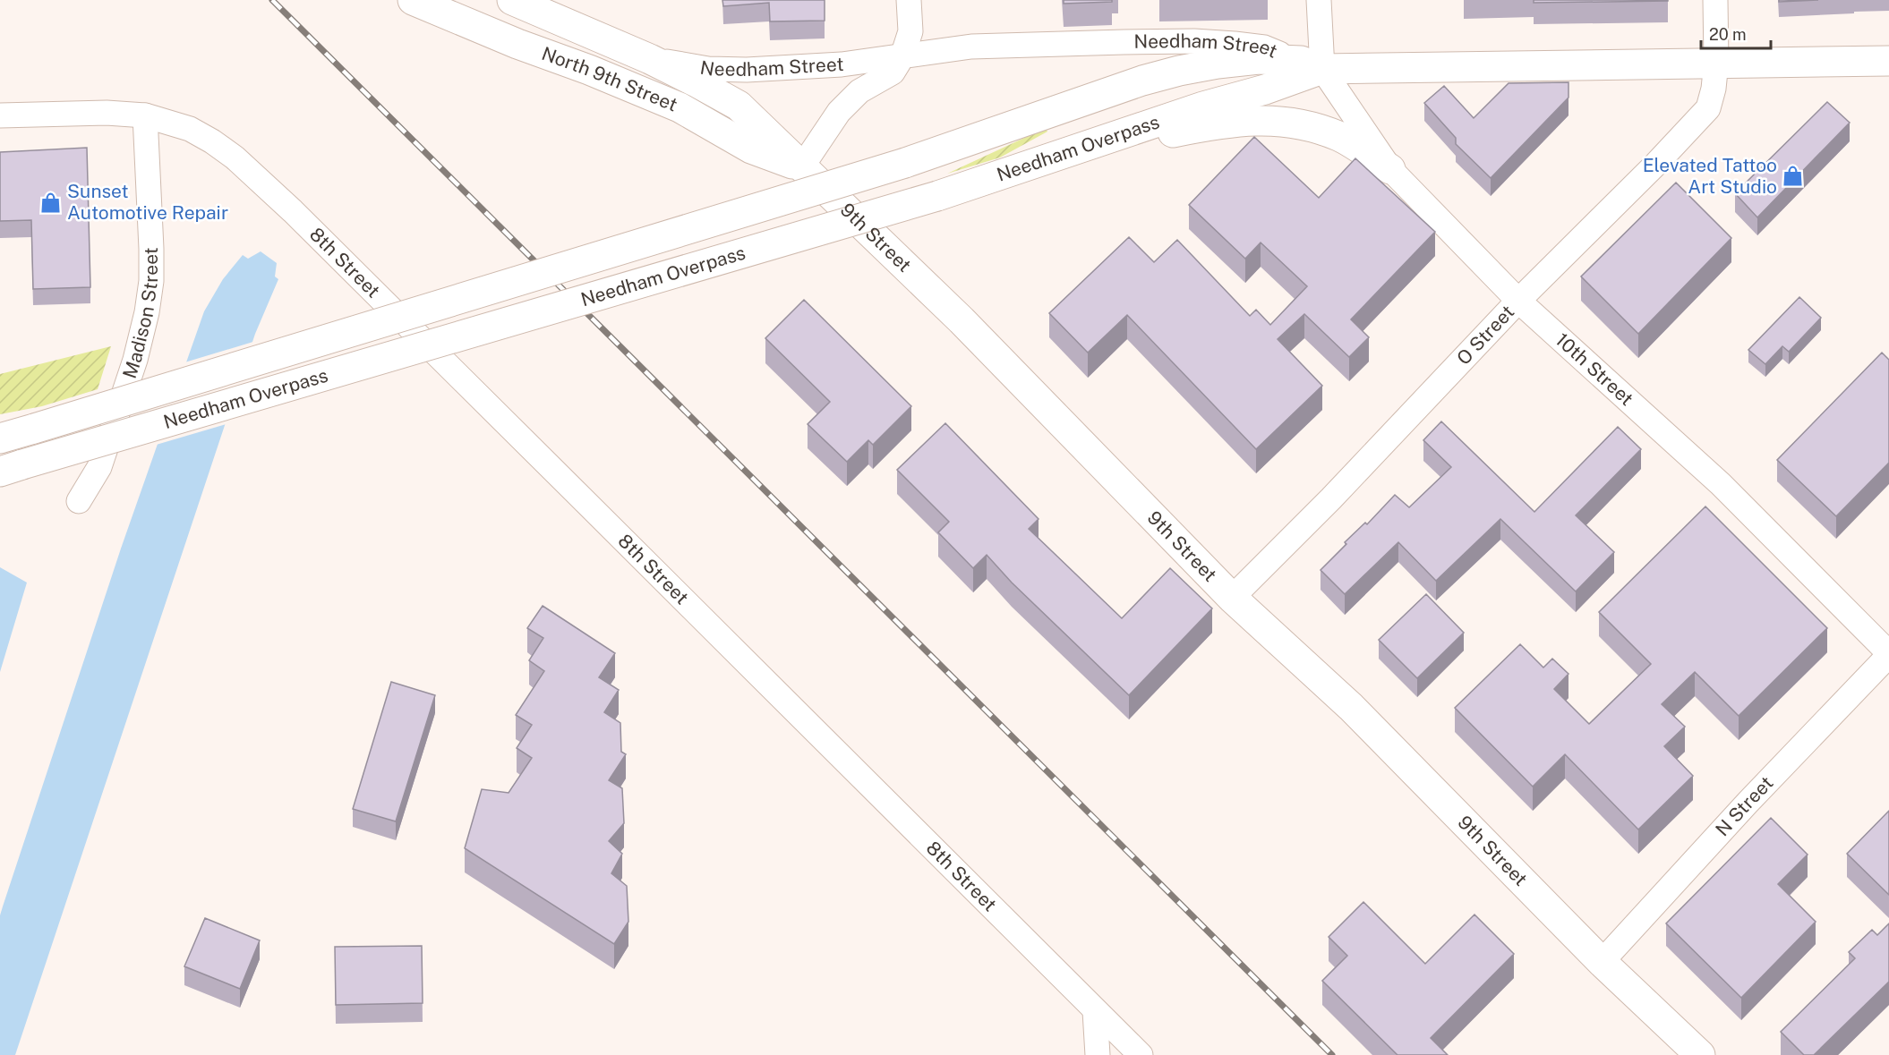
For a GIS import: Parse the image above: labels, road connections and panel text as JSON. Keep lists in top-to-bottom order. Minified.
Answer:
{"streets":{"main road":["Needham Street","North 9th Street","Needham Overpass","9th Street"],"street":["8th Street","Madison Street","O Street","10th Street","N Street"]},"crossings":[["Needham Street","North 9th Street"],["Needham Street","Needham Overpass"],["Needham Street","9th Street"],["Needham Street","O Street"],["Needham Street","10th Street"],["North 9th Street","9th Street"],["Needham Overpass","10th Street"],["9th Street","O Street"],["9th Street","N Street"],["8th Street","Madison Street"],["O Street","10th Street"],["10th Street","N Street"]],"places":{"shop":["Elevated Tattoo Art Studio","Sunset Automotive Repair"]},"scale_bar":"20 m"}
